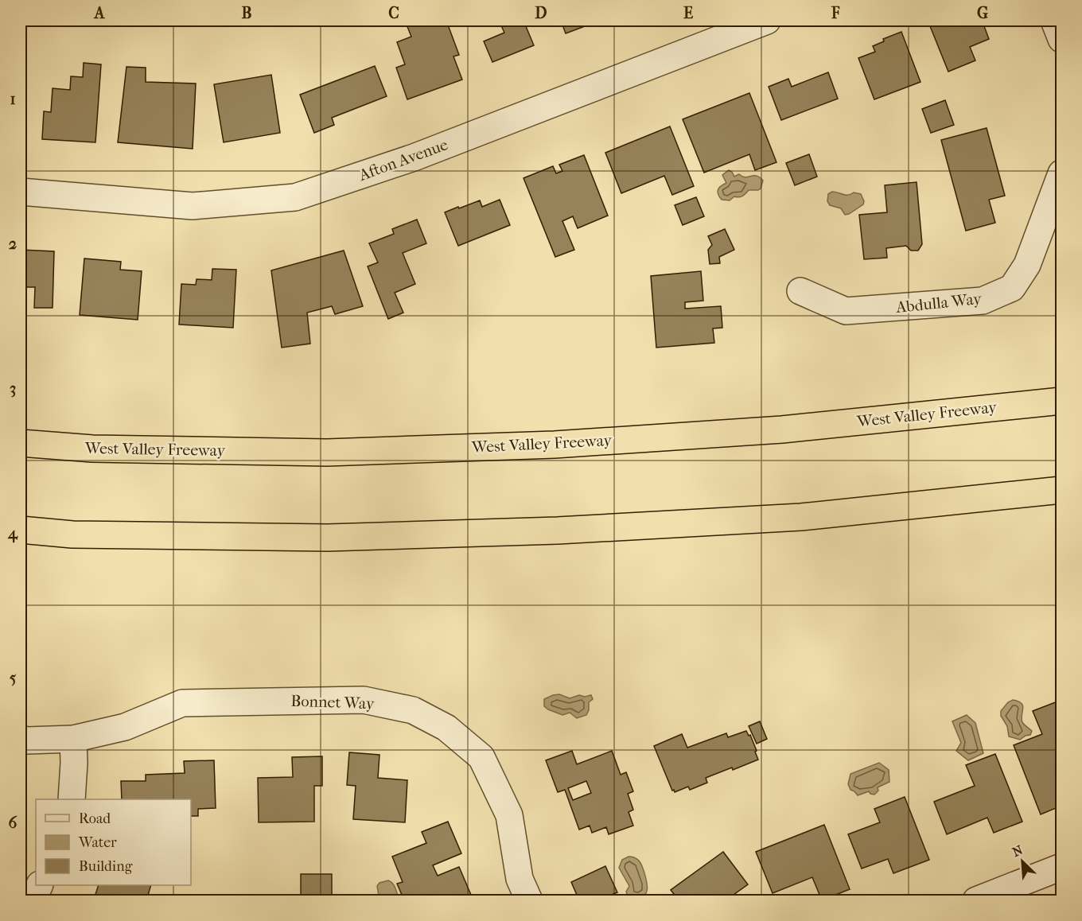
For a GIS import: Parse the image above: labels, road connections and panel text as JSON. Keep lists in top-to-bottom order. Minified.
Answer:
{"streets":{"highway":["West Valley Freeway"],"street":["Afton Avenue","Abdulla Way","Bonnet Way"]},"legend":["Road","Water","Building"],"north":"top left","grid":{"columns":["A","B","C","D","E","F","G"],"rows":["1","2","3","4","5","6"]}}
